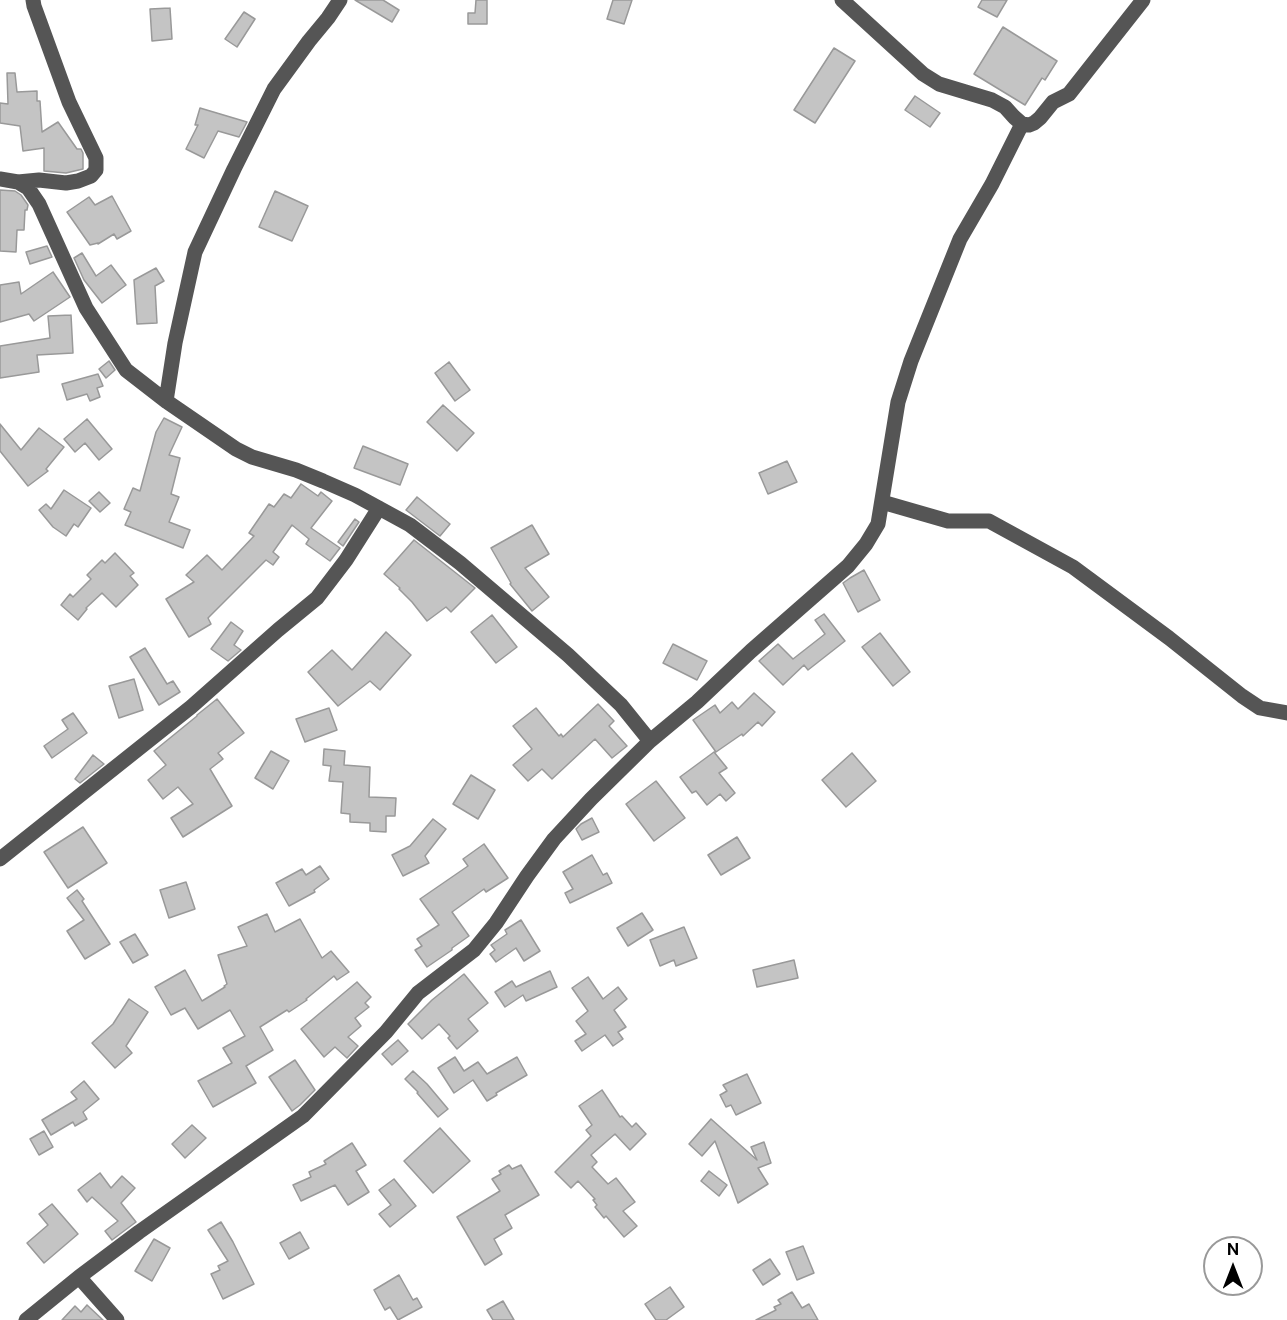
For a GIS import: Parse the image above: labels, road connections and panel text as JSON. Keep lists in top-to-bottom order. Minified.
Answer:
{"north":"top"}
